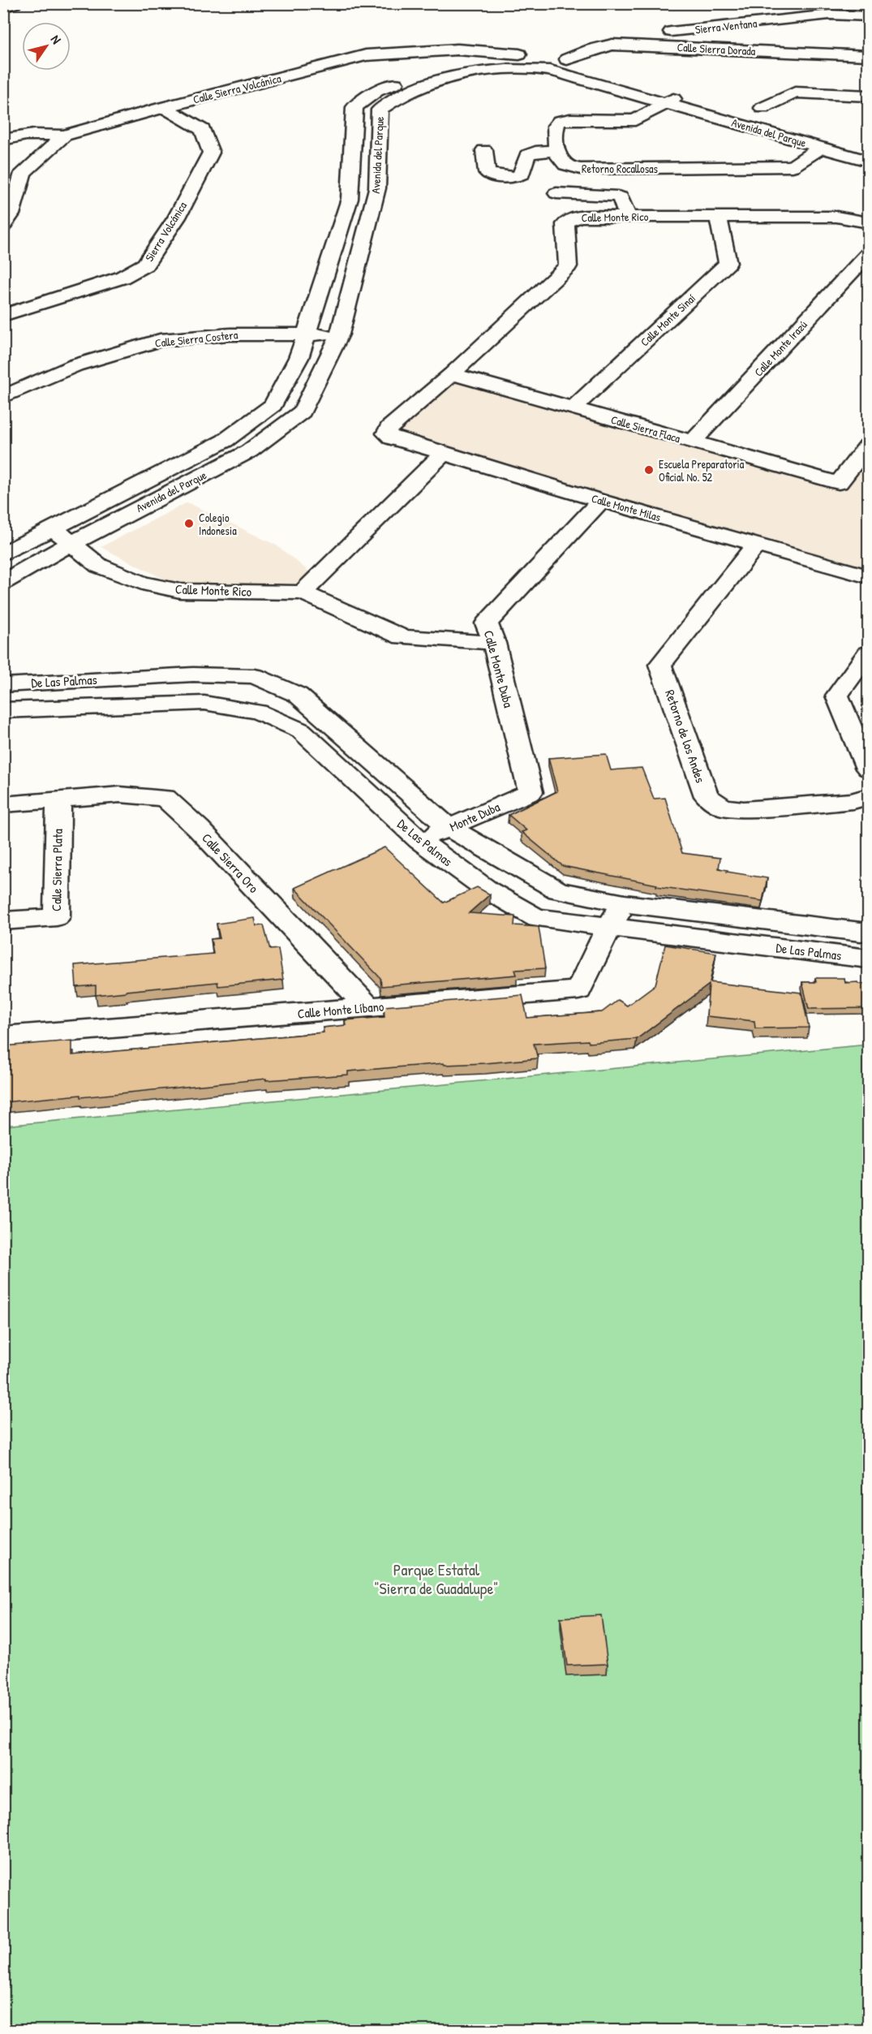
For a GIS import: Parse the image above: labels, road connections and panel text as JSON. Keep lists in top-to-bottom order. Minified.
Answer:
{"streets":{"street":["Sierra Ventana","Calle Sierra Dorada","Calle Sierra Volcánica","Avenida del Parque","Retorno Rocallosas","Calle Monte Rico","Sierra Volcánica","Calle Monte Sinaí","Calle Sierra Costera","Calle Monte Irazú","Calle Sierra Flaca","Calle Monte Milas","Calle Monte Duba","De Las Palmas","Retorno de los Andes","Monte Duba","Calle Sierra Oro","Calle Sierra Plata","Calle Monte Líbano"]},"crossings":[["Calle Sierra Dorada","Avenida del Parque"],["Calle Sierra Volcánica","Avenida del Parque"],["Calle Sierra Volcánica","Sierra Volcánica"],["Avenida del Parque","Retorno Rocallosas"],["Avenida del Parque","Calle Monte Rico"],["Avenida del Parque","Calle Sierra Costera"],["Calle Monte Rico","Calle Monte Sinaí"],["Calle Monte Rico","Calle Sierra Flaca"],["Calle Monte Rico","Calle Monte Milas"],["Calle Monte Rico","Calle Monte Duba"],["Calle Monte Sinaí","Calle Sierra Flaca"],["Calle Monte Irazú","Calle Sierra Flaca"],["Calle Monte Milas","Calle Monte Duba"],["Calle Monte Milas","Retorno de los Andes"],["Calle Monte Duba","Monte Duba"],["De Las Palmas","Monte Duba"],["De Las Palmas","Calle Monte Líbano"],["Calle Sierra Oro","Calle Sierra Plata"],["Calle Sierra Oro","Calle Monte Líbano"]],"parks":["Parque Estatal \"Sierra de Guadalupe\""],"places":["Escuela Preparatoria Oficial No. 52","Colegio Indonesia"],"north":"top right"}
